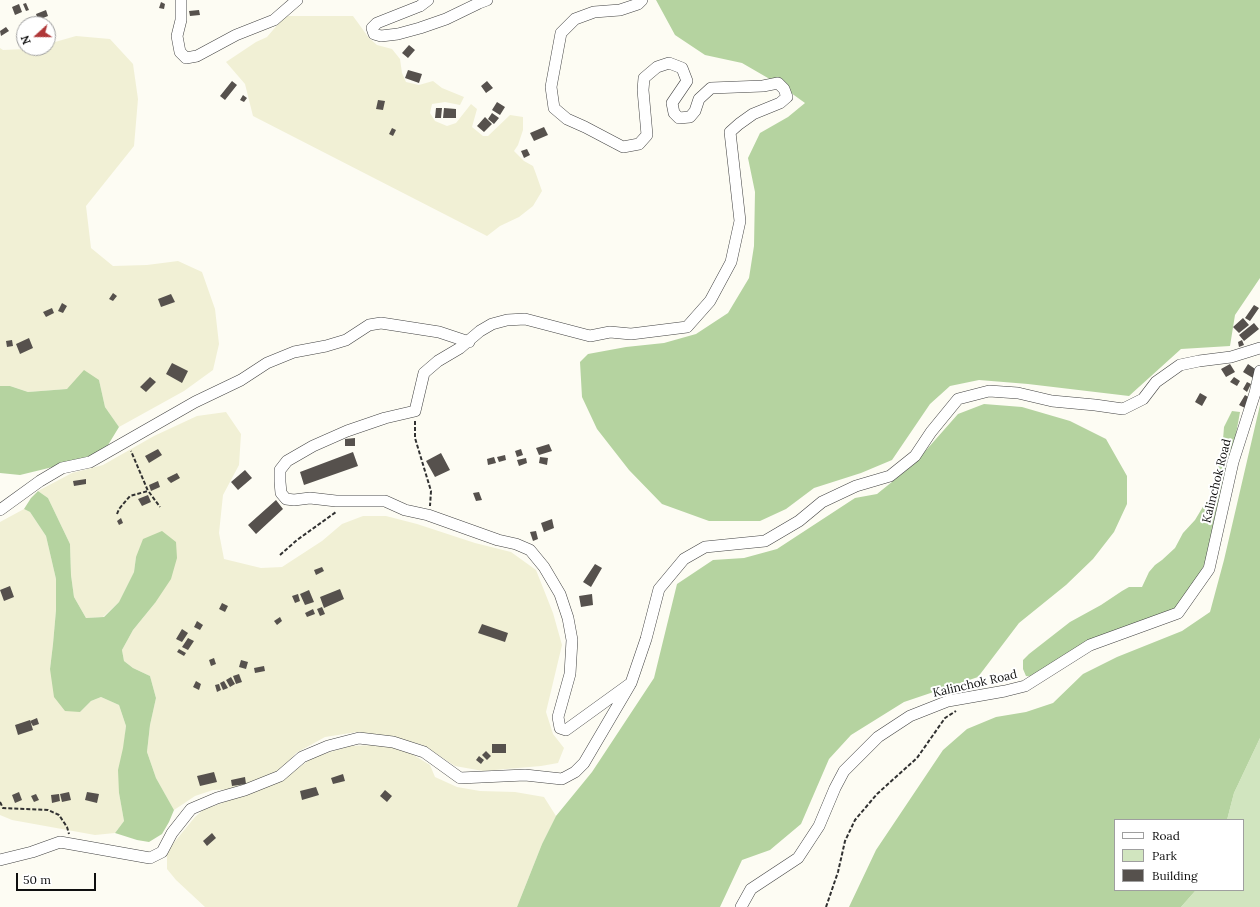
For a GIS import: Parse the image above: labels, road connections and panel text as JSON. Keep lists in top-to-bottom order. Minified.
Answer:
{"streets":{"street":["Kalinchok Road"]},"legend":["Road","Park","Building"],"scale_bar":"50 m","north":"left"}
